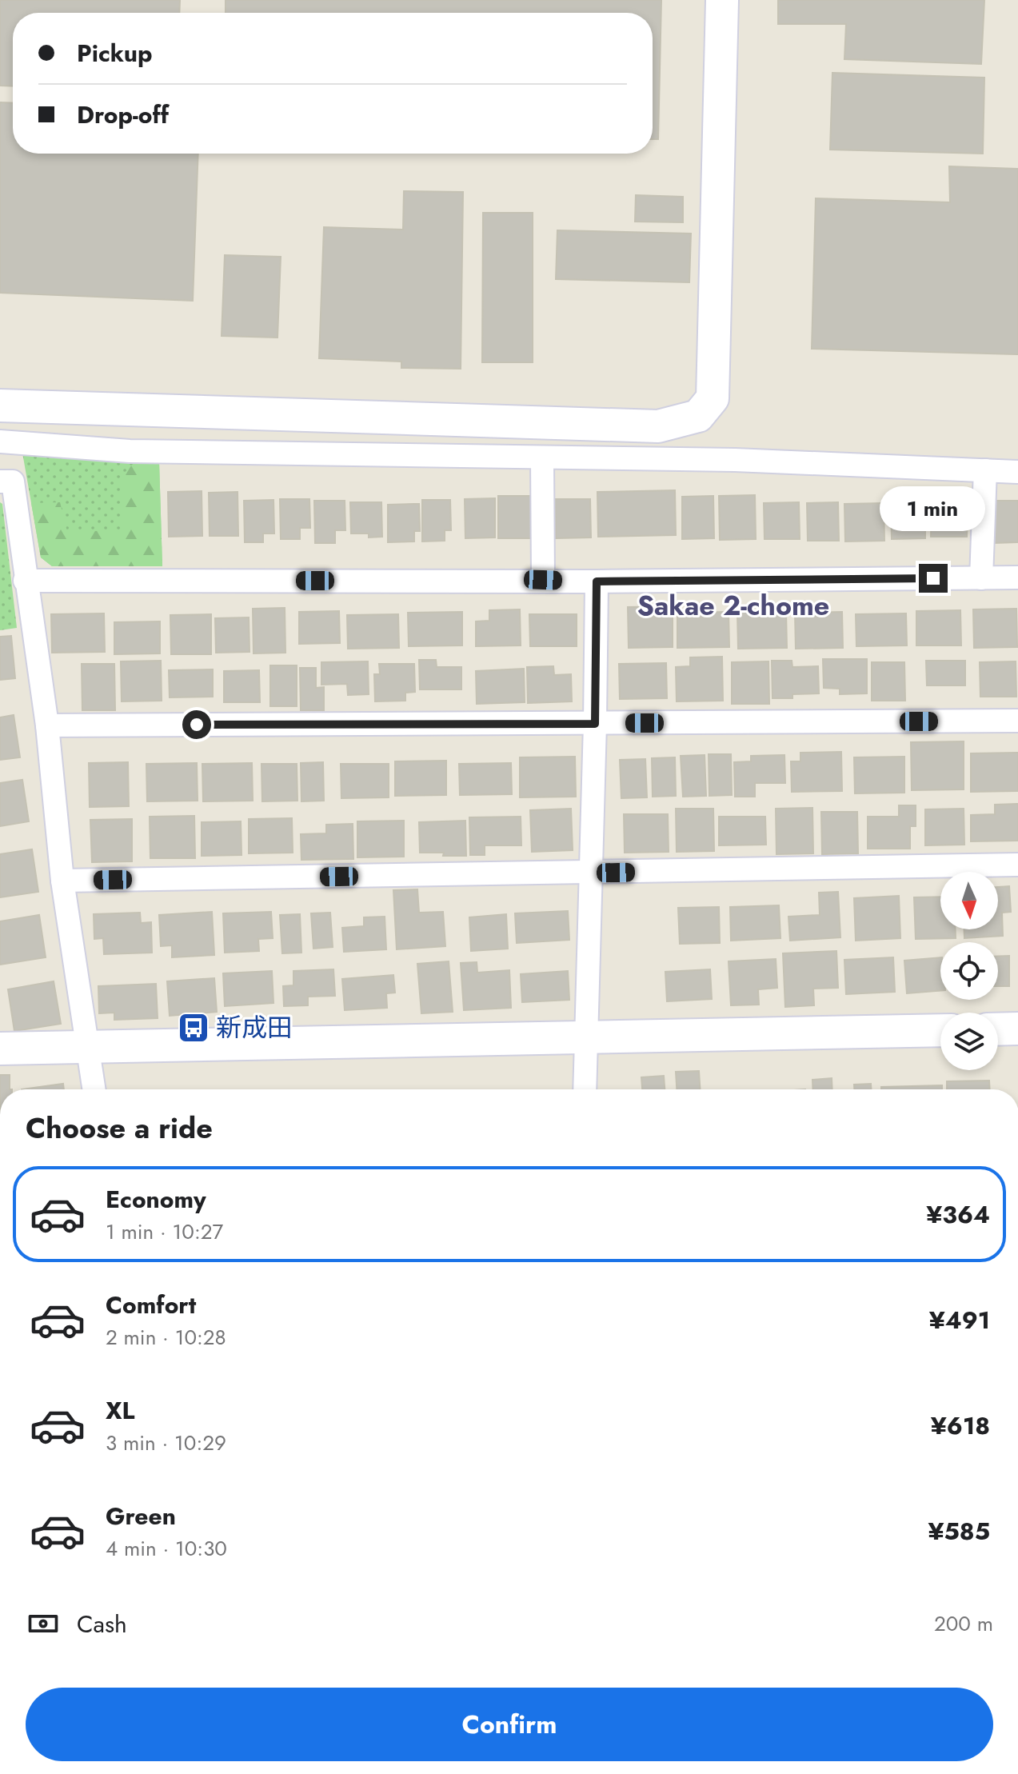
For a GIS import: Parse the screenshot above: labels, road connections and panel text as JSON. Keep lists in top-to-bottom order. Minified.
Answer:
{"districts":["Sakae 2-chome"],"places":{"bus stop":["新成田"]},"north":"bottom","page":{"banner":["Pickup","Drop-off"],"bubble":"1 min","heading":"Choose a ride","list":[{"name":"Economy","note":"1 min · 10:27","value":"¥364"},{"name":"Comfort","note":"2 min · 10:28","value":"¥491"},{"name":"XL","note":"3 min · 10:29","value":"¥618"},{"name":"Green","note":"4 min · 10:30","value":"¥585"}],"pay":["Cash","200 m"],"buttons":"Confirm"}}
